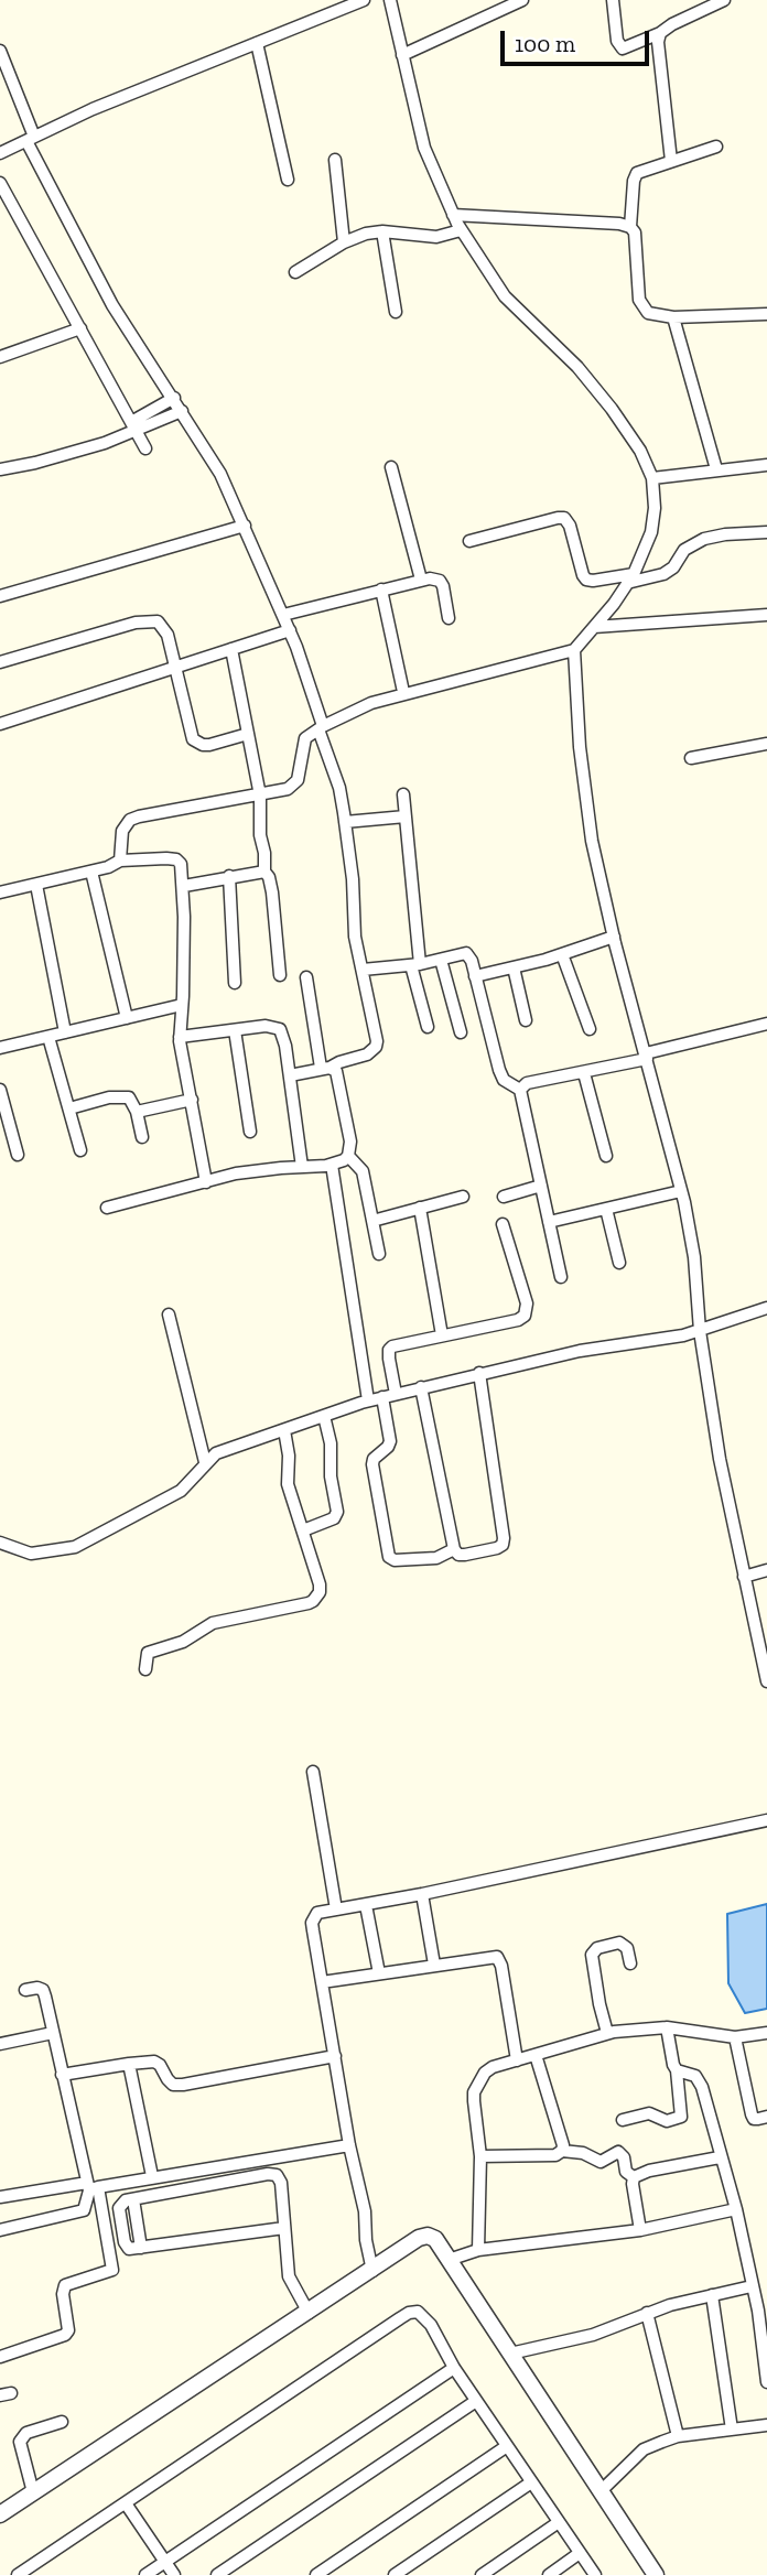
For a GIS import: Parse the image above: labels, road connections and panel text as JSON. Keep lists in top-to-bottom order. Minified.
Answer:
{"scale_bar":"100 m"}
